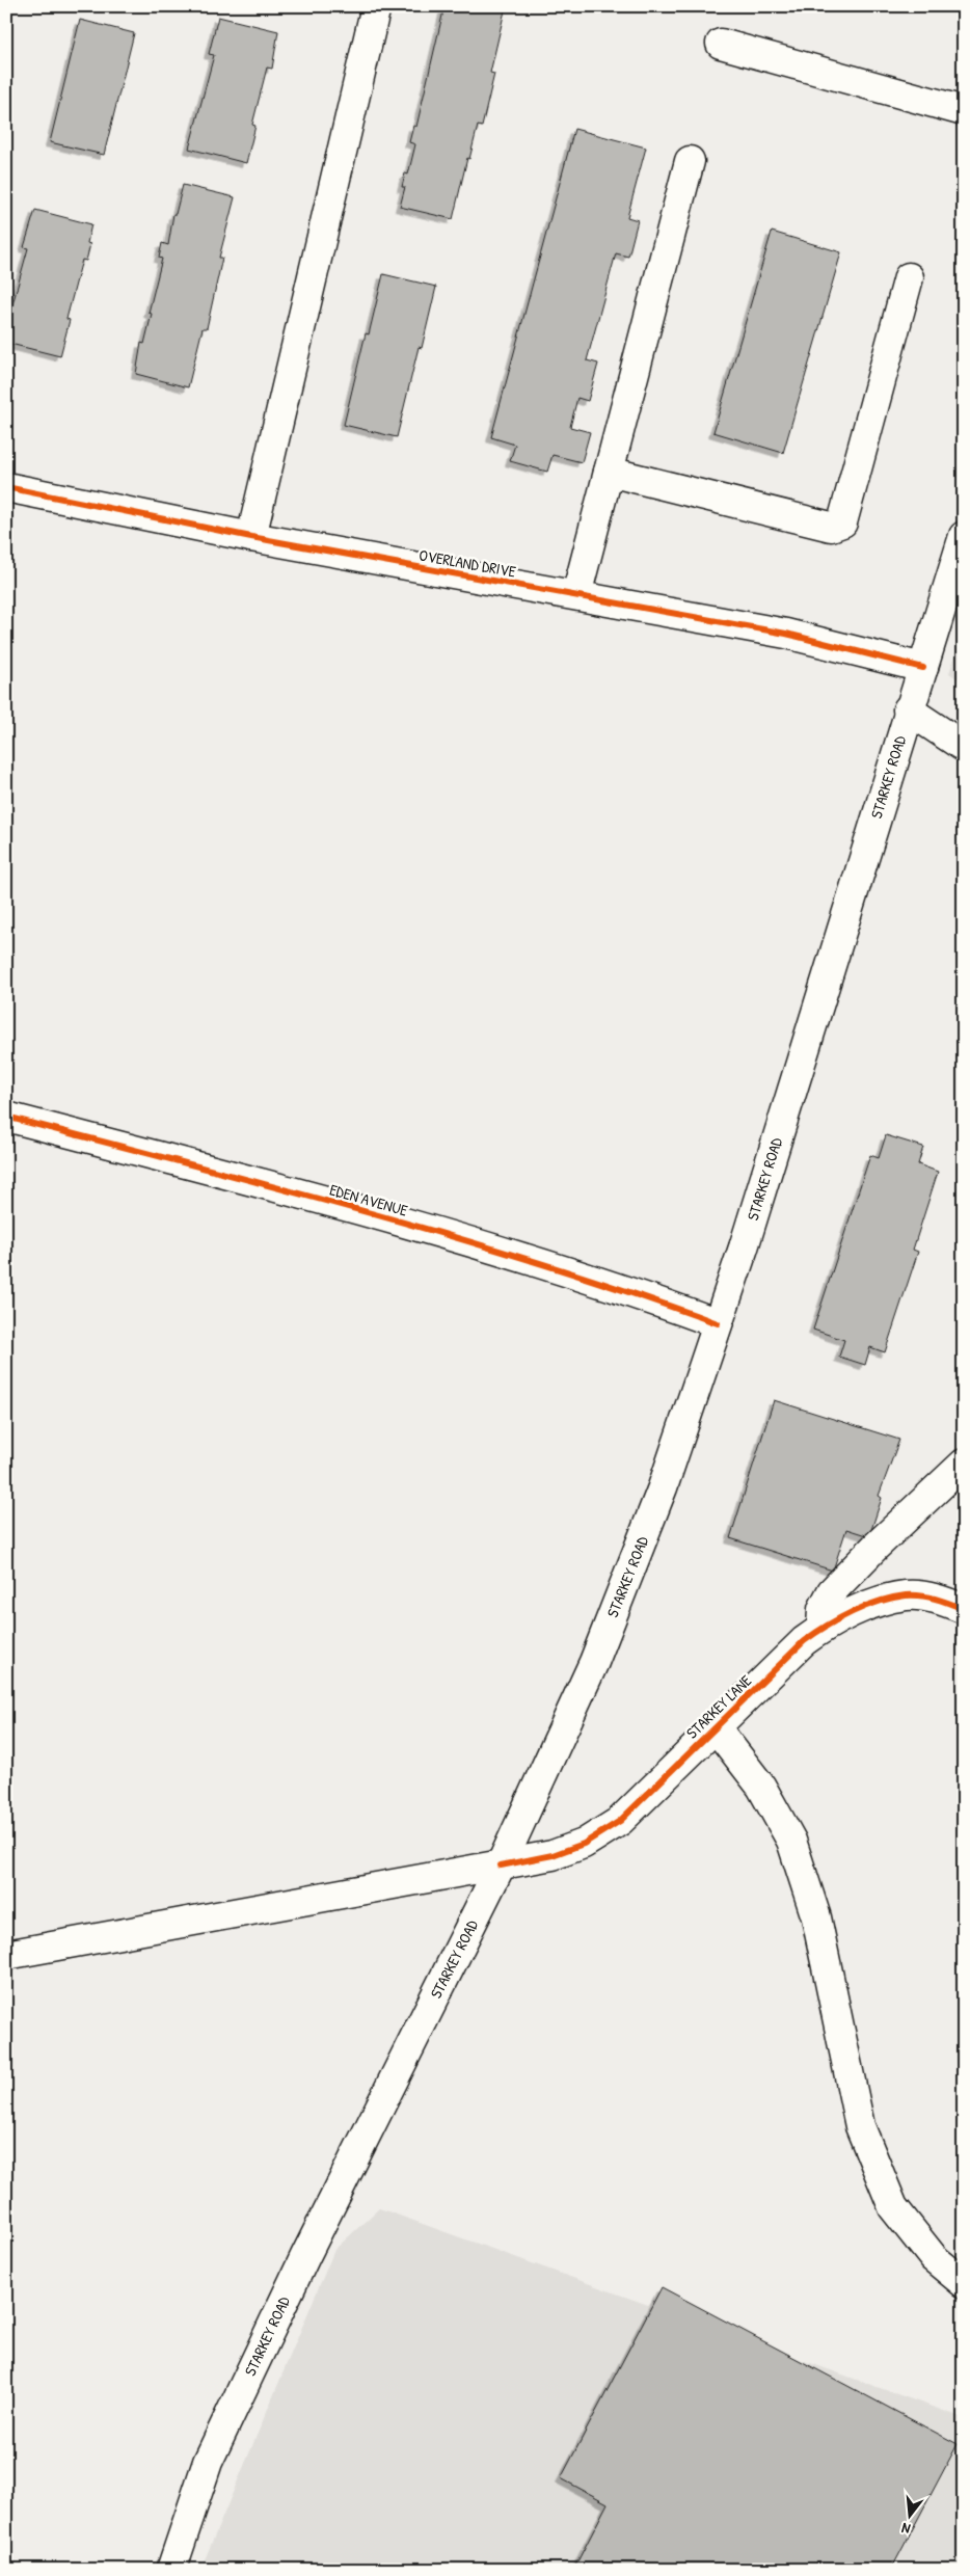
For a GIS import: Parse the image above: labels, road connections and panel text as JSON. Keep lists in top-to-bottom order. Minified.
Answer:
{"streets":{"street":["OVERLAND DRIVE","STARKEY ROAD","EDEN AVENUE","STARKEY LANE"]},"crossings":[["OVERLAND DRIVE","STARKEY ROAD"],["STARKEY ROAD","EDEN AVENUE"],["STARKEY ROAD","STARKEY LANE"]],"north":"bottom"}
